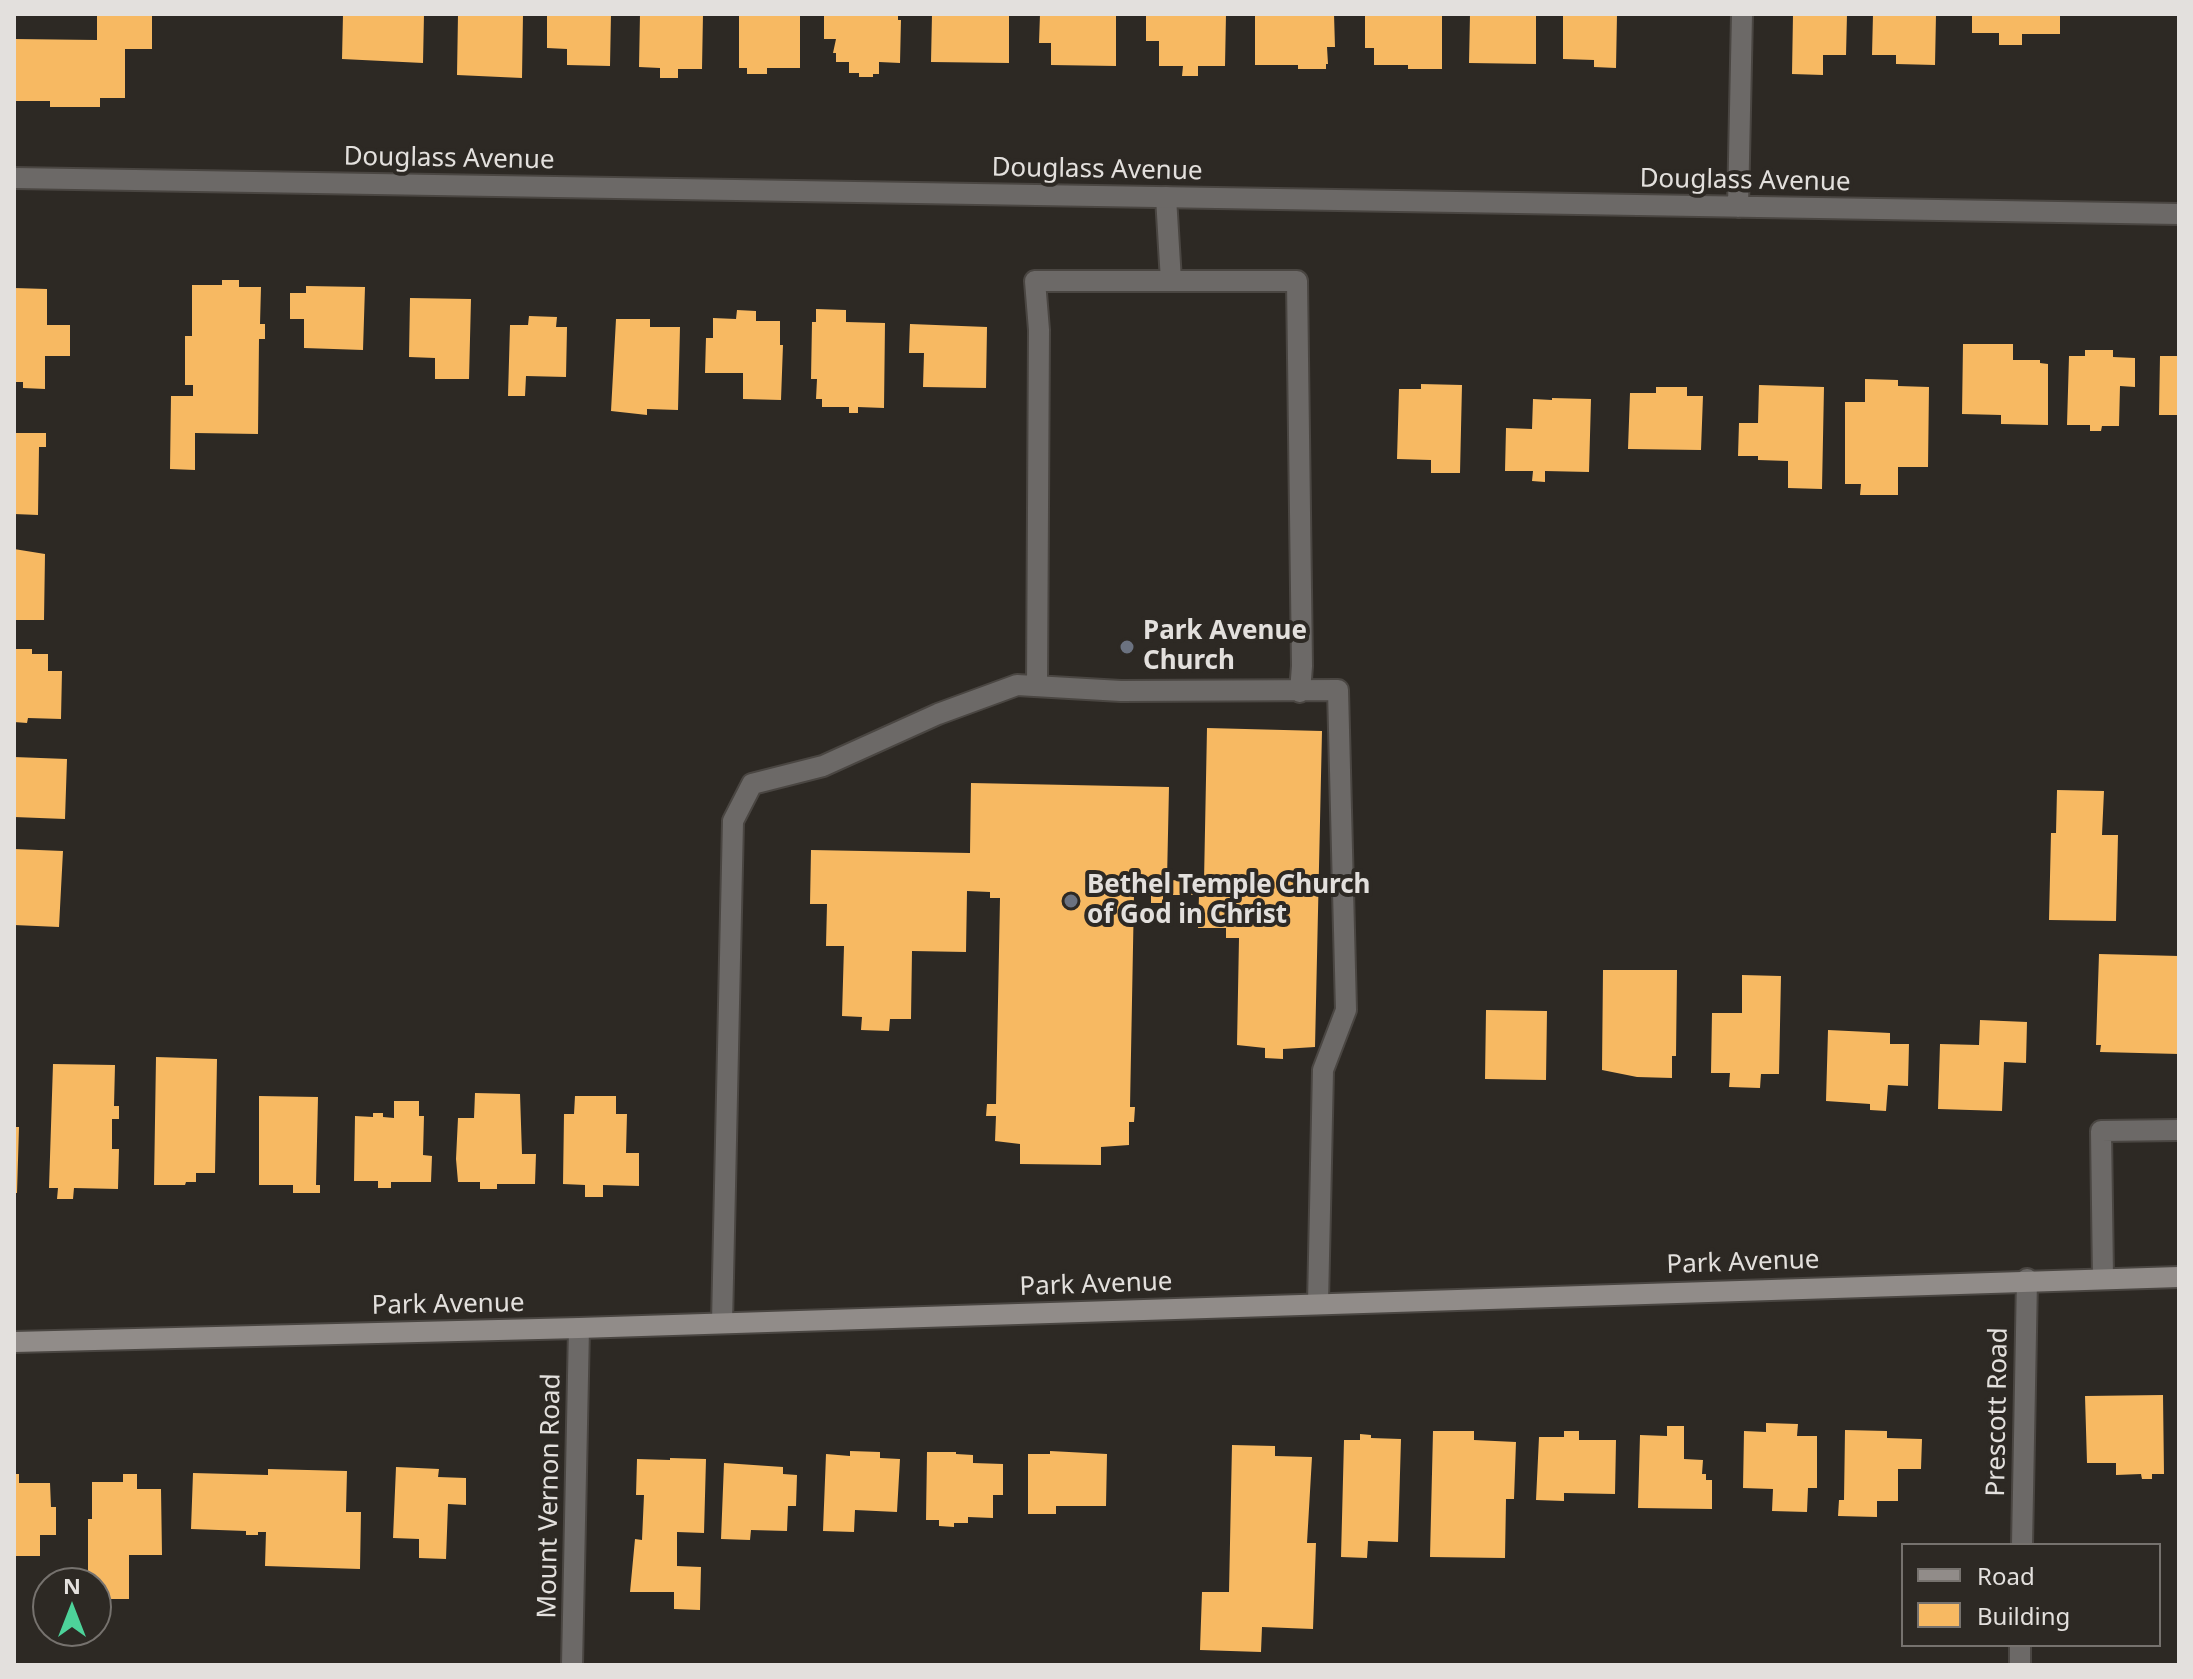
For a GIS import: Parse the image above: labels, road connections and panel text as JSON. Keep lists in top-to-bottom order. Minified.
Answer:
{"streets":{"main road":["Park Avenue"],"street":["Douglass Avenue","Prescott Road","Mount Vernon Road"]},"crossings":[["Park Avenue","Prescott Road"],["Park Avenue","Mount Vernon Road"]],"places":["Park Avenue Church","Bethel Temple Church of God in Christ"],"legend":["Road","Building"],"north":"top"}
